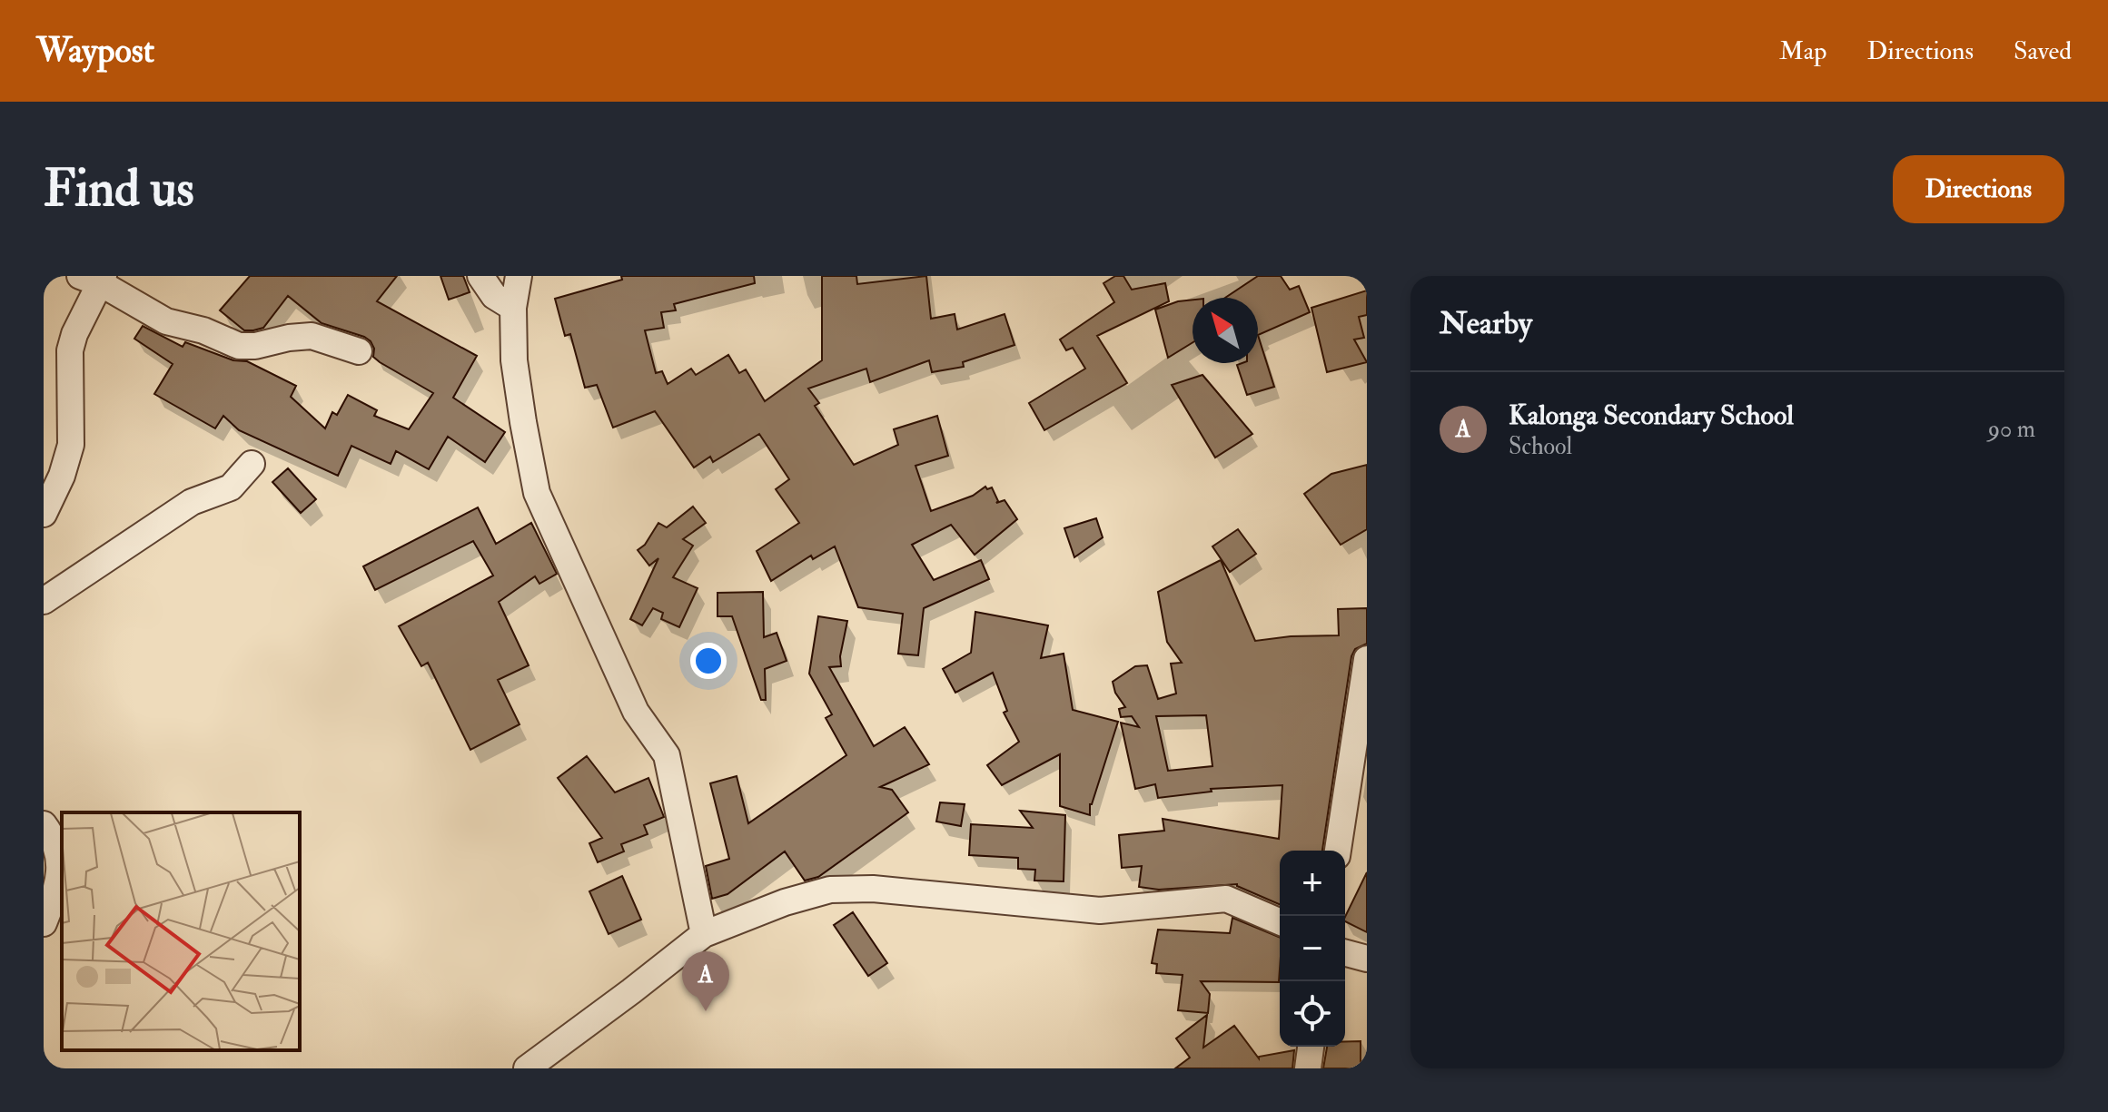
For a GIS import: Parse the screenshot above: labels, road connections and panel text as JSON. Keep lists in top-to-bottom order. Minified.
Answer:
{"north":"top left","page":{"header":"Waypost","nav":["Map","Directions","Saved"],"buttons":"Directions","title":"Find us","heading":"Nearby","list":[{"mark":"A","name":"Kalonga Secondary School","note":"School","value":"90 m"}],"map_buttons":["+","−"],"pins":"A"}}
